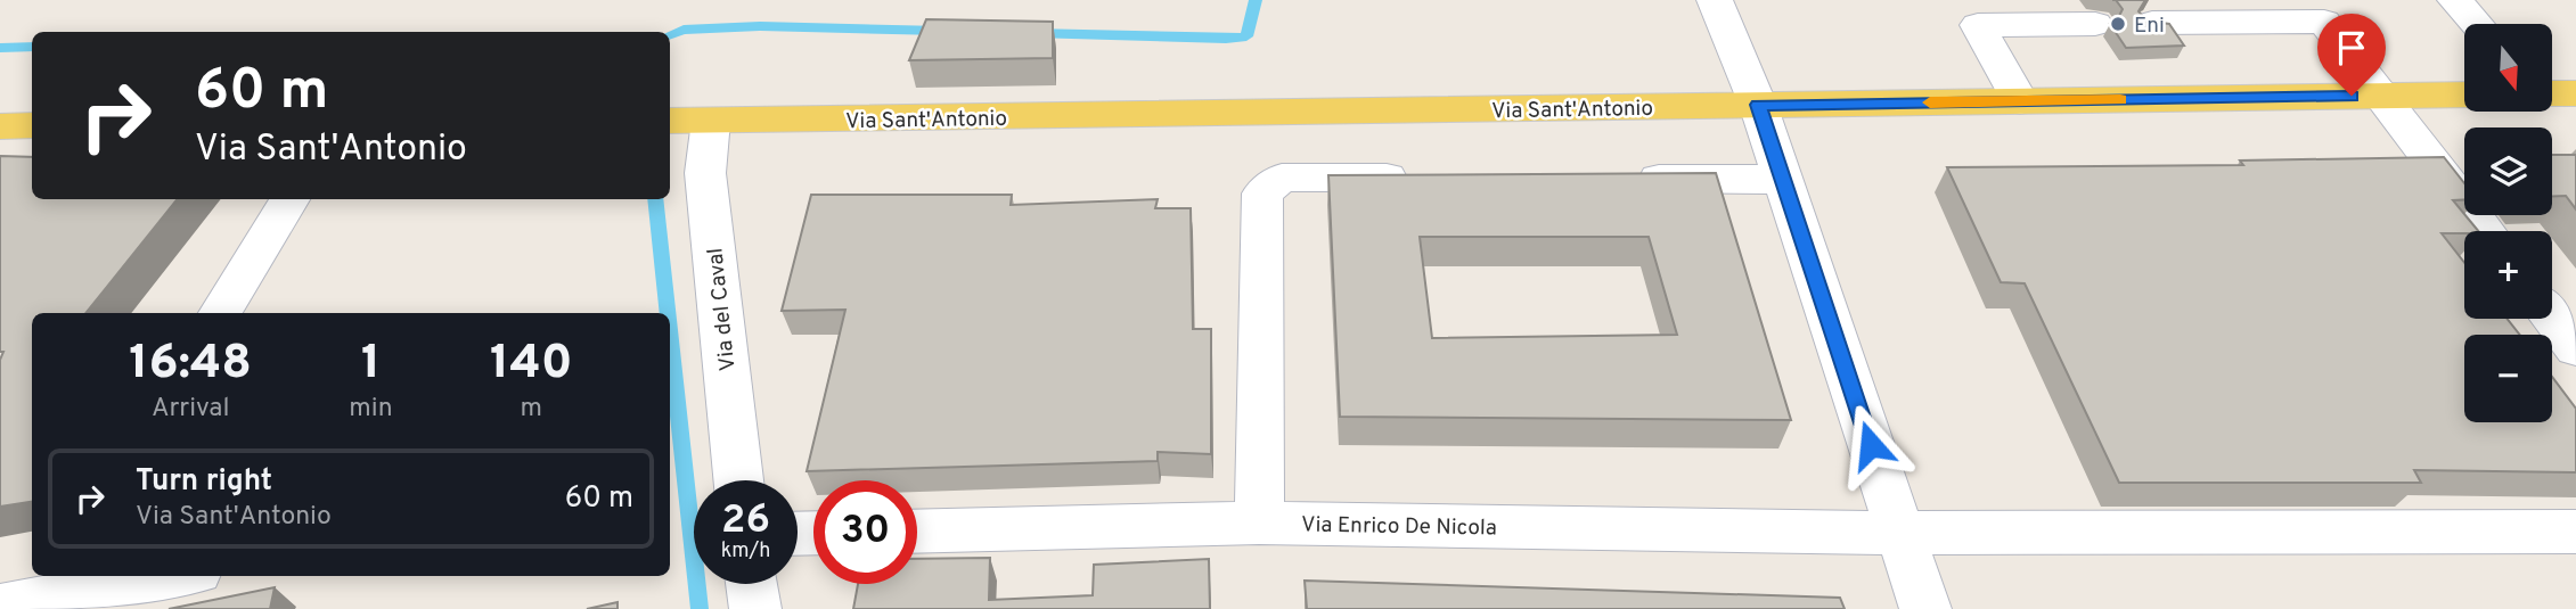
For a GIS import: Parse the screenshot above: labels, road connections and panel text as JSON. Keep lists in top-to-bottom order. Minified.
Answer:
{"streets":{"main road":["Via Sant'Antonio"],"street":["Via del Caval","Via Enrico De Nicola"]},"crossings":[["Via Sant'Antonio","Via del Caval"]],"places":["Eni"],"north":"bottom","page":{"map_buttons":["+","−"],"turn":["60 m","Via Sant'Antonio"],"eta":["16:48","Arrival","1","min","140","m"],"list":[{"name":"Turn right","note":"Via Sant'Antonio","value":"60 m"}],"speed":"26 km/h","limit":"30"}}
